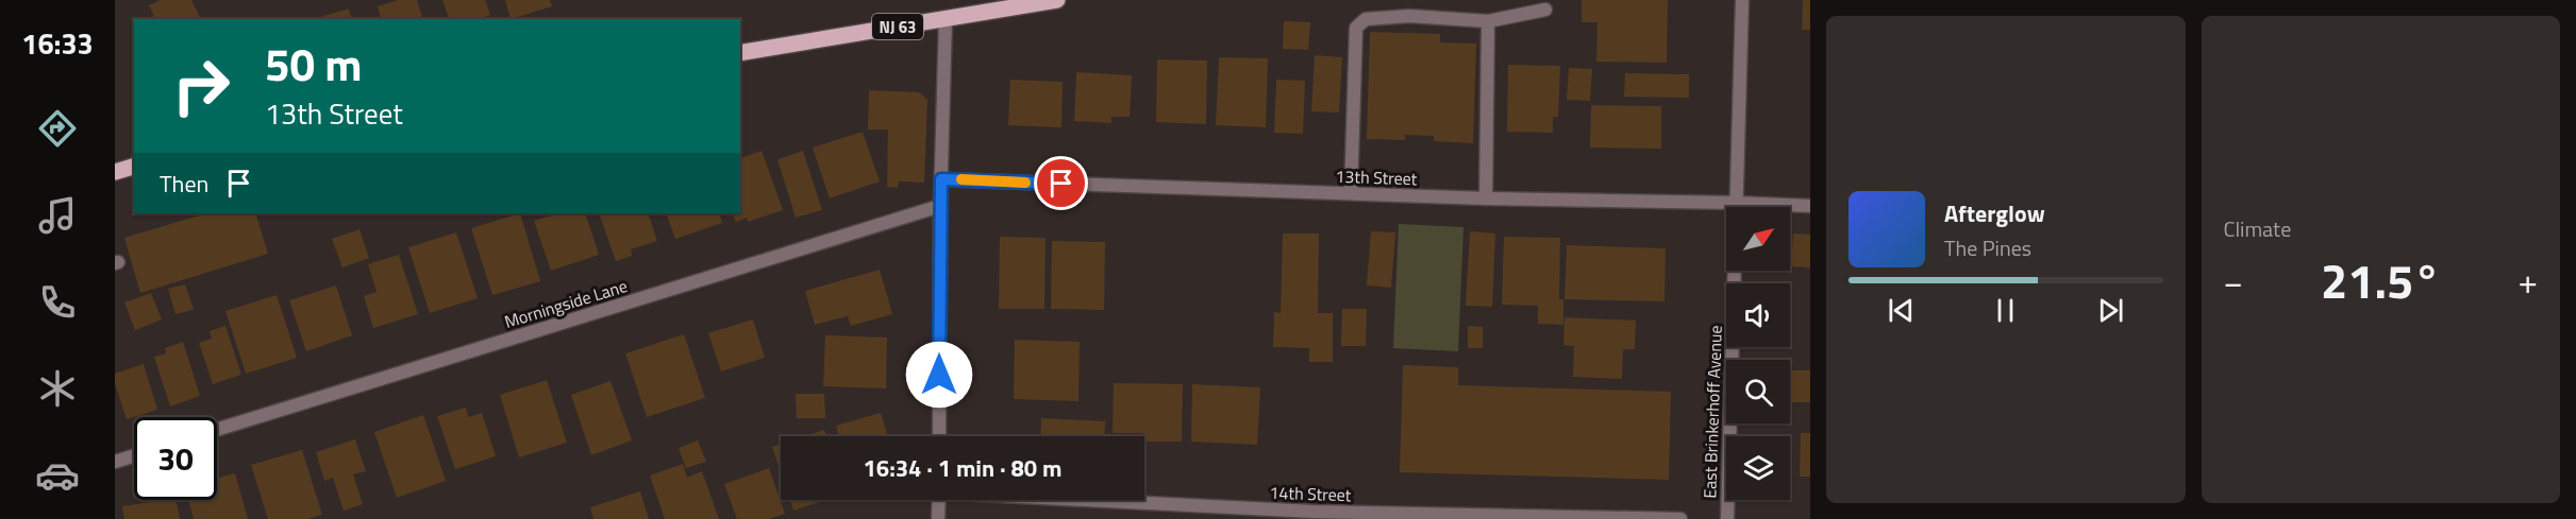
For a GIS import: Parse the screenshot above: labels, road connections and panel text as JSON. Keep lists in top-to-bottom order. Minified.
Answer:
{"streets":{"main road":["NJ 63"],"street":["13th Street","Morningside Lane","East Brinkerhoff Avenue","14th Street"]},"crossings":[["13th Street","East Brinkerhoff Avenue"]],"north":"top right","page":{"tabs":"16:33","tile":"Climate","turn":["50 m","13th Street"],"then":"Then","song":["Afterglow","The Pines"],"heat":["−","21.5°","+"],"limit":"30","trip":"16:34 · 1 min · 80 m"}}
